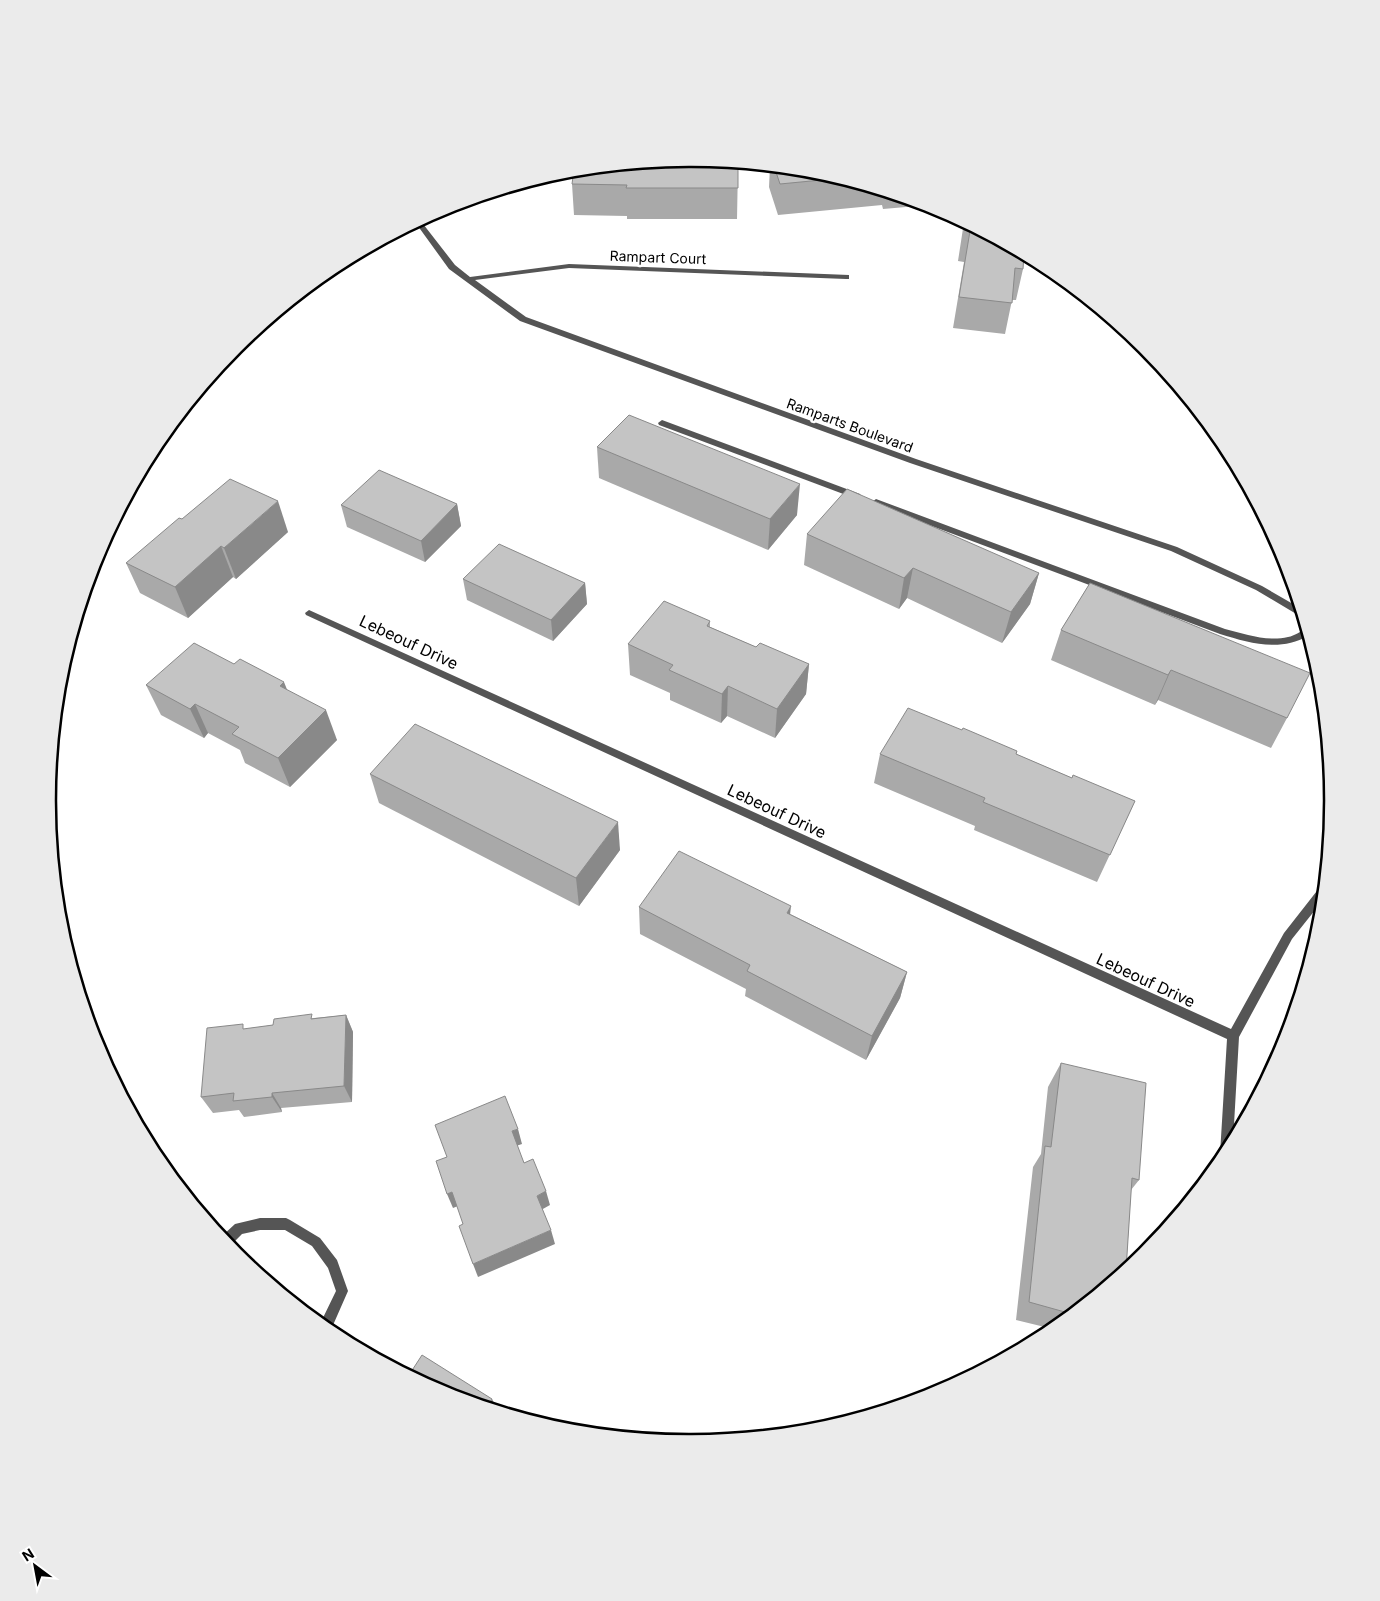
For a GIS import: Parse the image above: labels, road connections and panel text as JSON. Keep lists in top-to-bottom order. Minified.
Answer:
{"streets":{"street":["Rampart Court","Ramparts Boulevard","Lebeouf Drive"]},"crossings":[["Rampart Court","Ramparts Boulevard"]],"north":"top left"}
